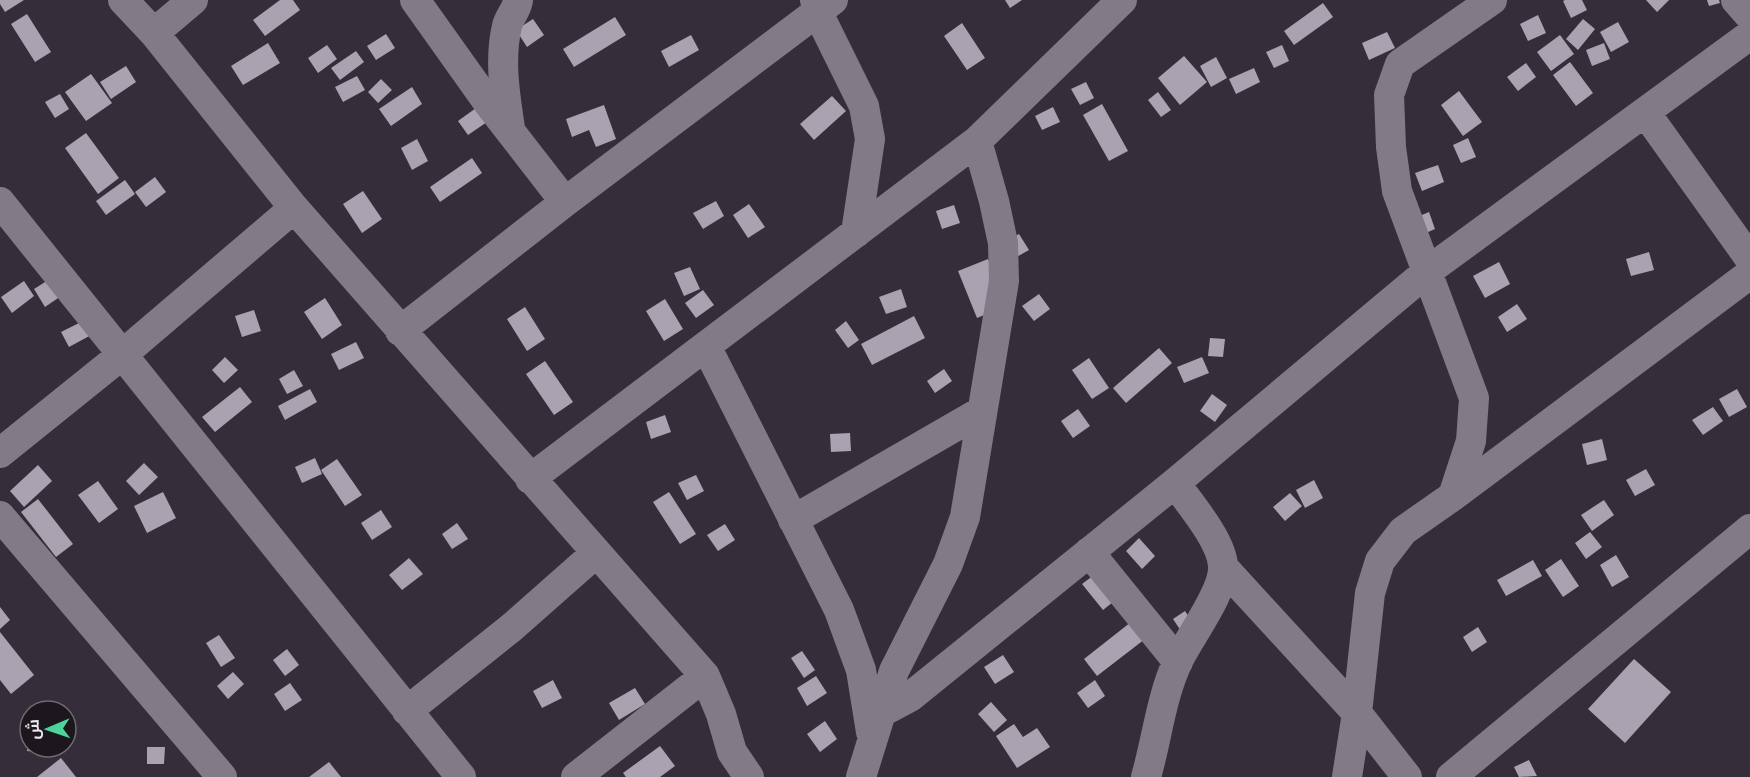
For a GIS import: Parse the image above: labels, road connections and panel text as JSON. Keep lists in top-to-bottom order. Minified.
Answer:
{"north":"left"}
